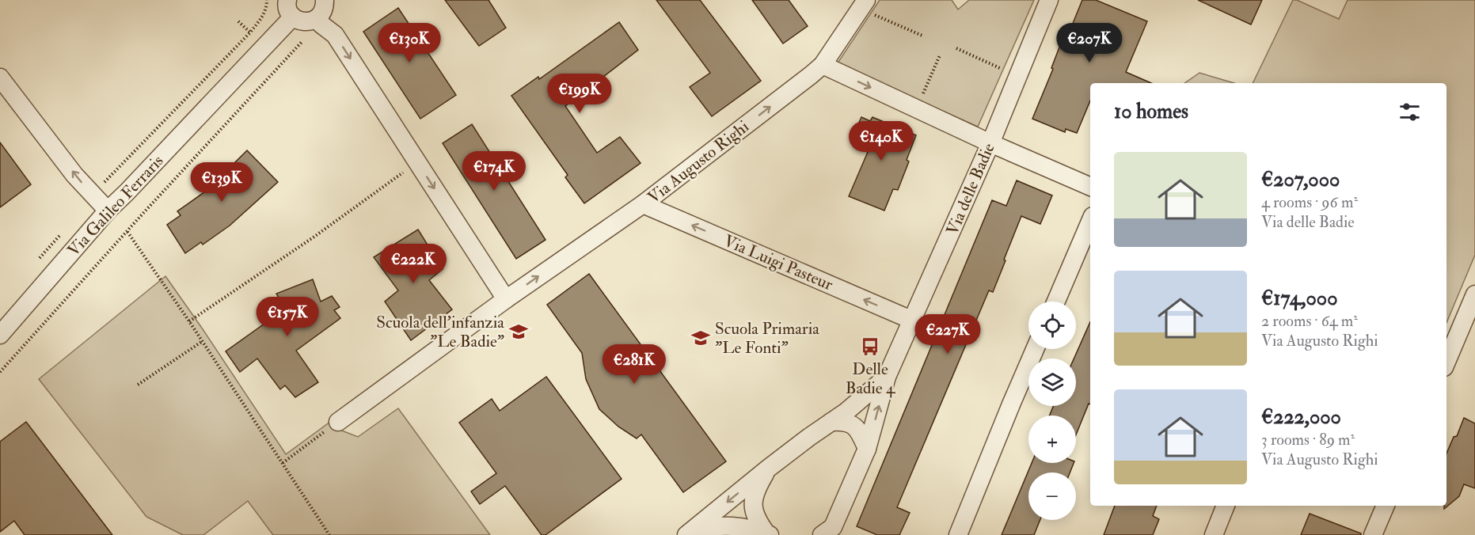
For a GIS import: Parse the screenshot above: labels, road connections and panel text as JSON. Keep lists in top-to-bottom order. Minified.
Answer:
{"streets":{"street":["Via Augusto Righi","Via delle Badie","Via Galileo Ferraris","Via Luigi Pasteur"]},"crossings":[["Via Augusto Righi","Via Luigi Pasteur"],["Via delle Badie","Via Luigi Pasteur"]],"one_way":["Via Augusto Righi","Via Luigi Pasteur"],"places":{"school or university":["Scuola dell'infanzia \"Le Badie\"","Scuola Primaria \"Le Fonti\""],"bus stop":["Delle Badie 4"]},"page":{"price":["€130K","€207K","€199K","€140K","€174K","€139K","€222K","€157K","€227K","€281K"],"heading":"10 homes","list":[{"name":"€207,000","note":"4 rooms · 96 m² · Via delle Badie"},{"name":"€174,000","note":"2 rooms · 64 m² · Via Augusto Righi"},{"name":"€222,000","note":"3 rooms · 89 m² · Via Augusto Righi"}],"map_buttons":["+","−"]}}
